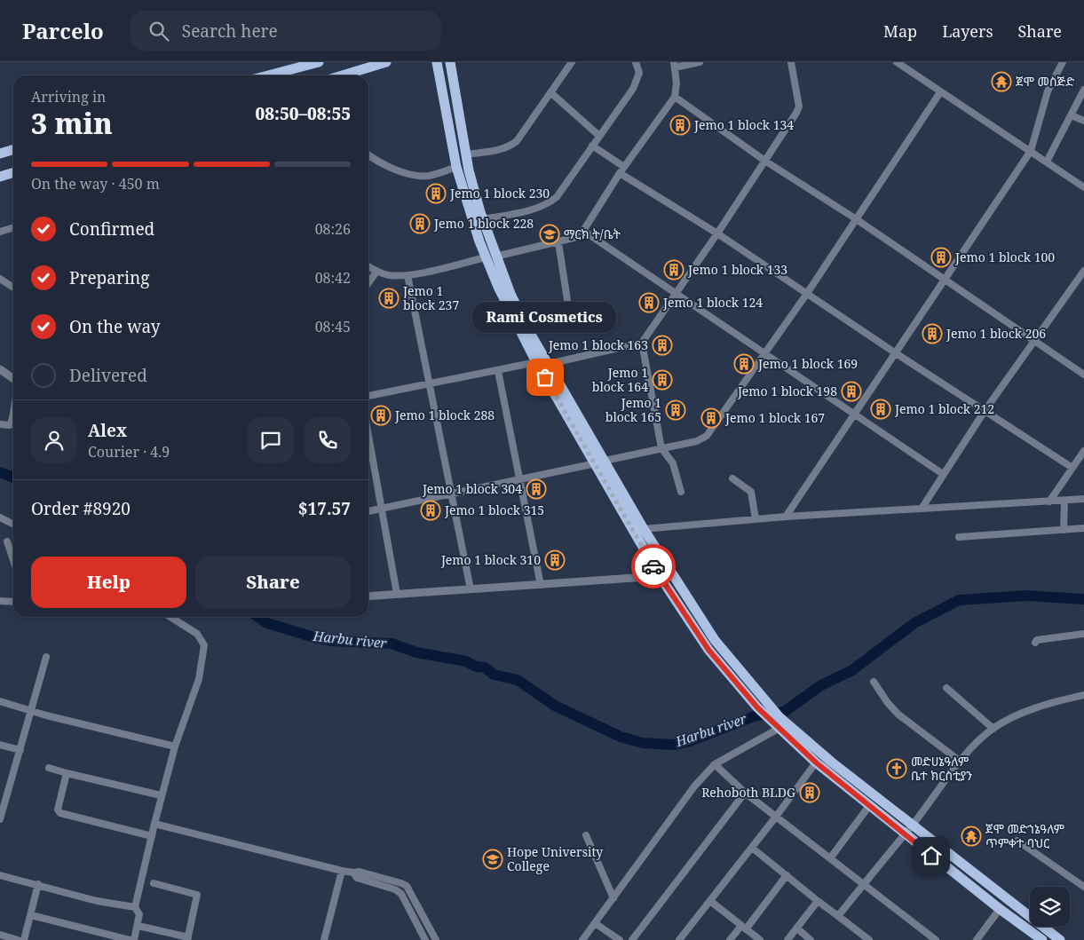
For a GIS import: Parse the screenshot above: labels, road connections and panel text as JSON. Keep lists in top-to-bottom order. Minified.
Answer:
{"water":["Harbu river"],"places":{"temple":["ጀሞ መስጅድ","ጀሞ መድኀኔዓለም ጥምቀተ ባህር"],"building":["Jemo 1 block 134","Jemo 1 block 230","Jemo 1 block 228","Jemo 1 block 100","Jemo 1 block 133","Jemo 1 block 237","Jemo 1 block 124","Jemo 1 block 206","Jemo 1 block 163","Jemo 1 block 169","Jemo 1 block 164","Jemo 1 block 198","Jemo 1 block 212","Jemo 1 block 165","Jemo 1 block 288","Jemo 1 block 167","Jemo 1 block 304","Jemo 1 block 315","Jemo 1 block 310","Rehoboth BLDG"],"school or university":["ማርክ ት/ቤት","Hope University College"],"other":["Rami Cosmetics"],"church":["መድሀኔዓለም ቤተ ክርስቲያን"]},"page":{"header":"Parcelo","search":"Search here","nav":["Map","Layers","Share"],"heading":["3 min","Arriving in","08:50–08:55"],"panel":["Alex","Courier · 4.9","Order #8920","$17.57"],"bar":"On the way · 450 m","list":[["Confirmed","08:26"],["Preparing","08:42"],["On the way","08:45"],"Delivered"],"bubble":"Rami Cosmetics","buttons":["Help","Share"]}}
